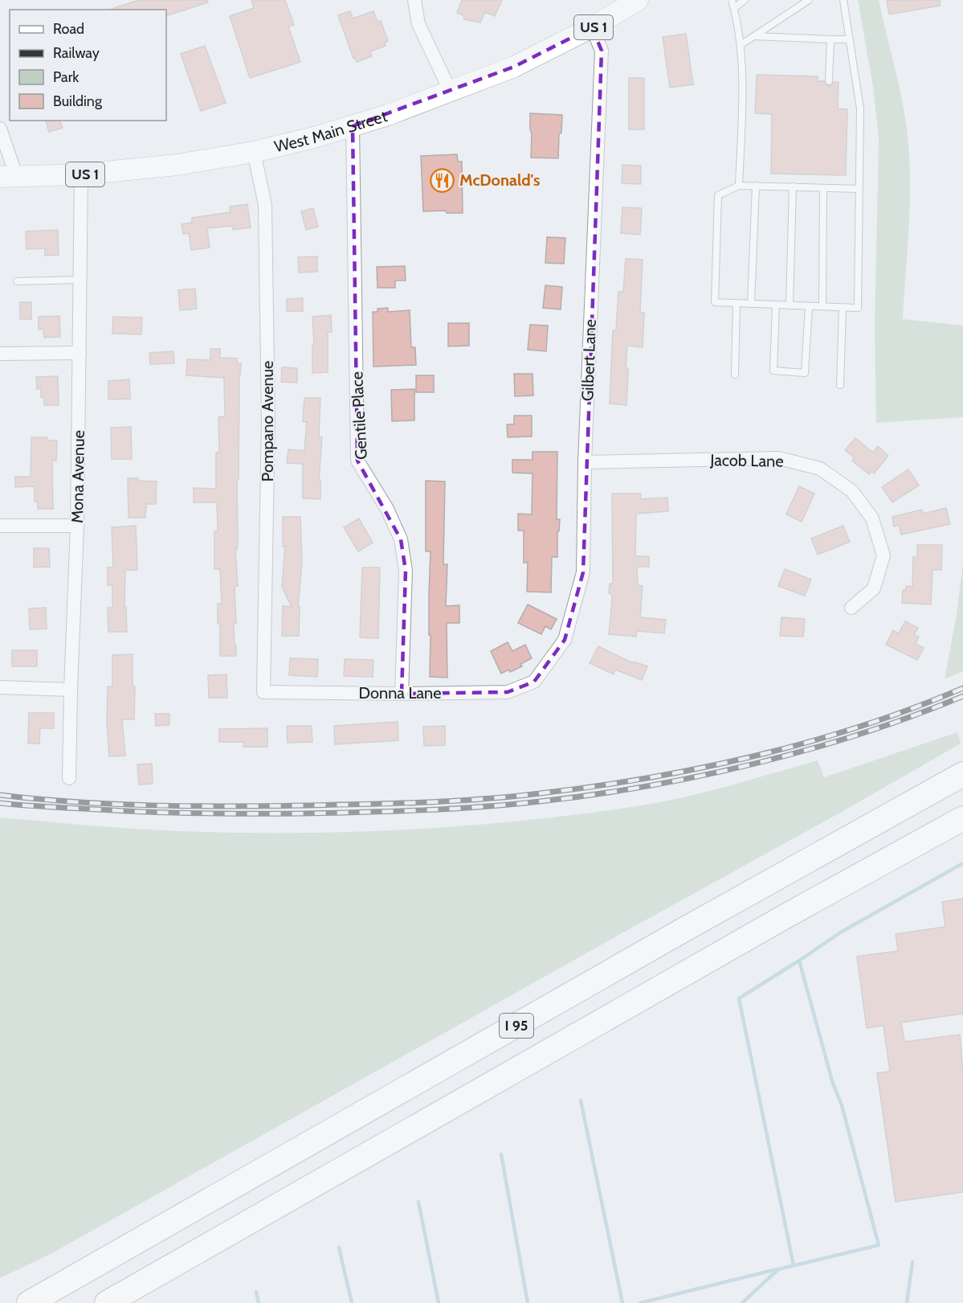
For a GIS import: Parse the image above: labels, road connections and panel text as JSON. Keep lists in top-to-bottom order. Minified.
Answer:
{"streets":{"highway":["I 95"],"main road":["US 1","West Main Street"],"street":["Gilbert Lane","Gentile Place","Pompano Avenue","Jacob Lane","Mona Avenue","Donna Lane"]},"crossings":[["West Main Street","Gilbert Lane"],["West Main Street","Gentile Place"],["West Main Street","Pompano Avenue"],["West Main Street","Mona Avenue"],["Gilbert Lane","Jacob Lane"],["Gilbert Lane","Donna Lane"],["Gentile Place","Donna Lane"],["Pompano Avenue","Donna Lane"]],"places":{"restaurant":["McDonald's"]},"legend":["Road","Railway","Park","Building"]}
